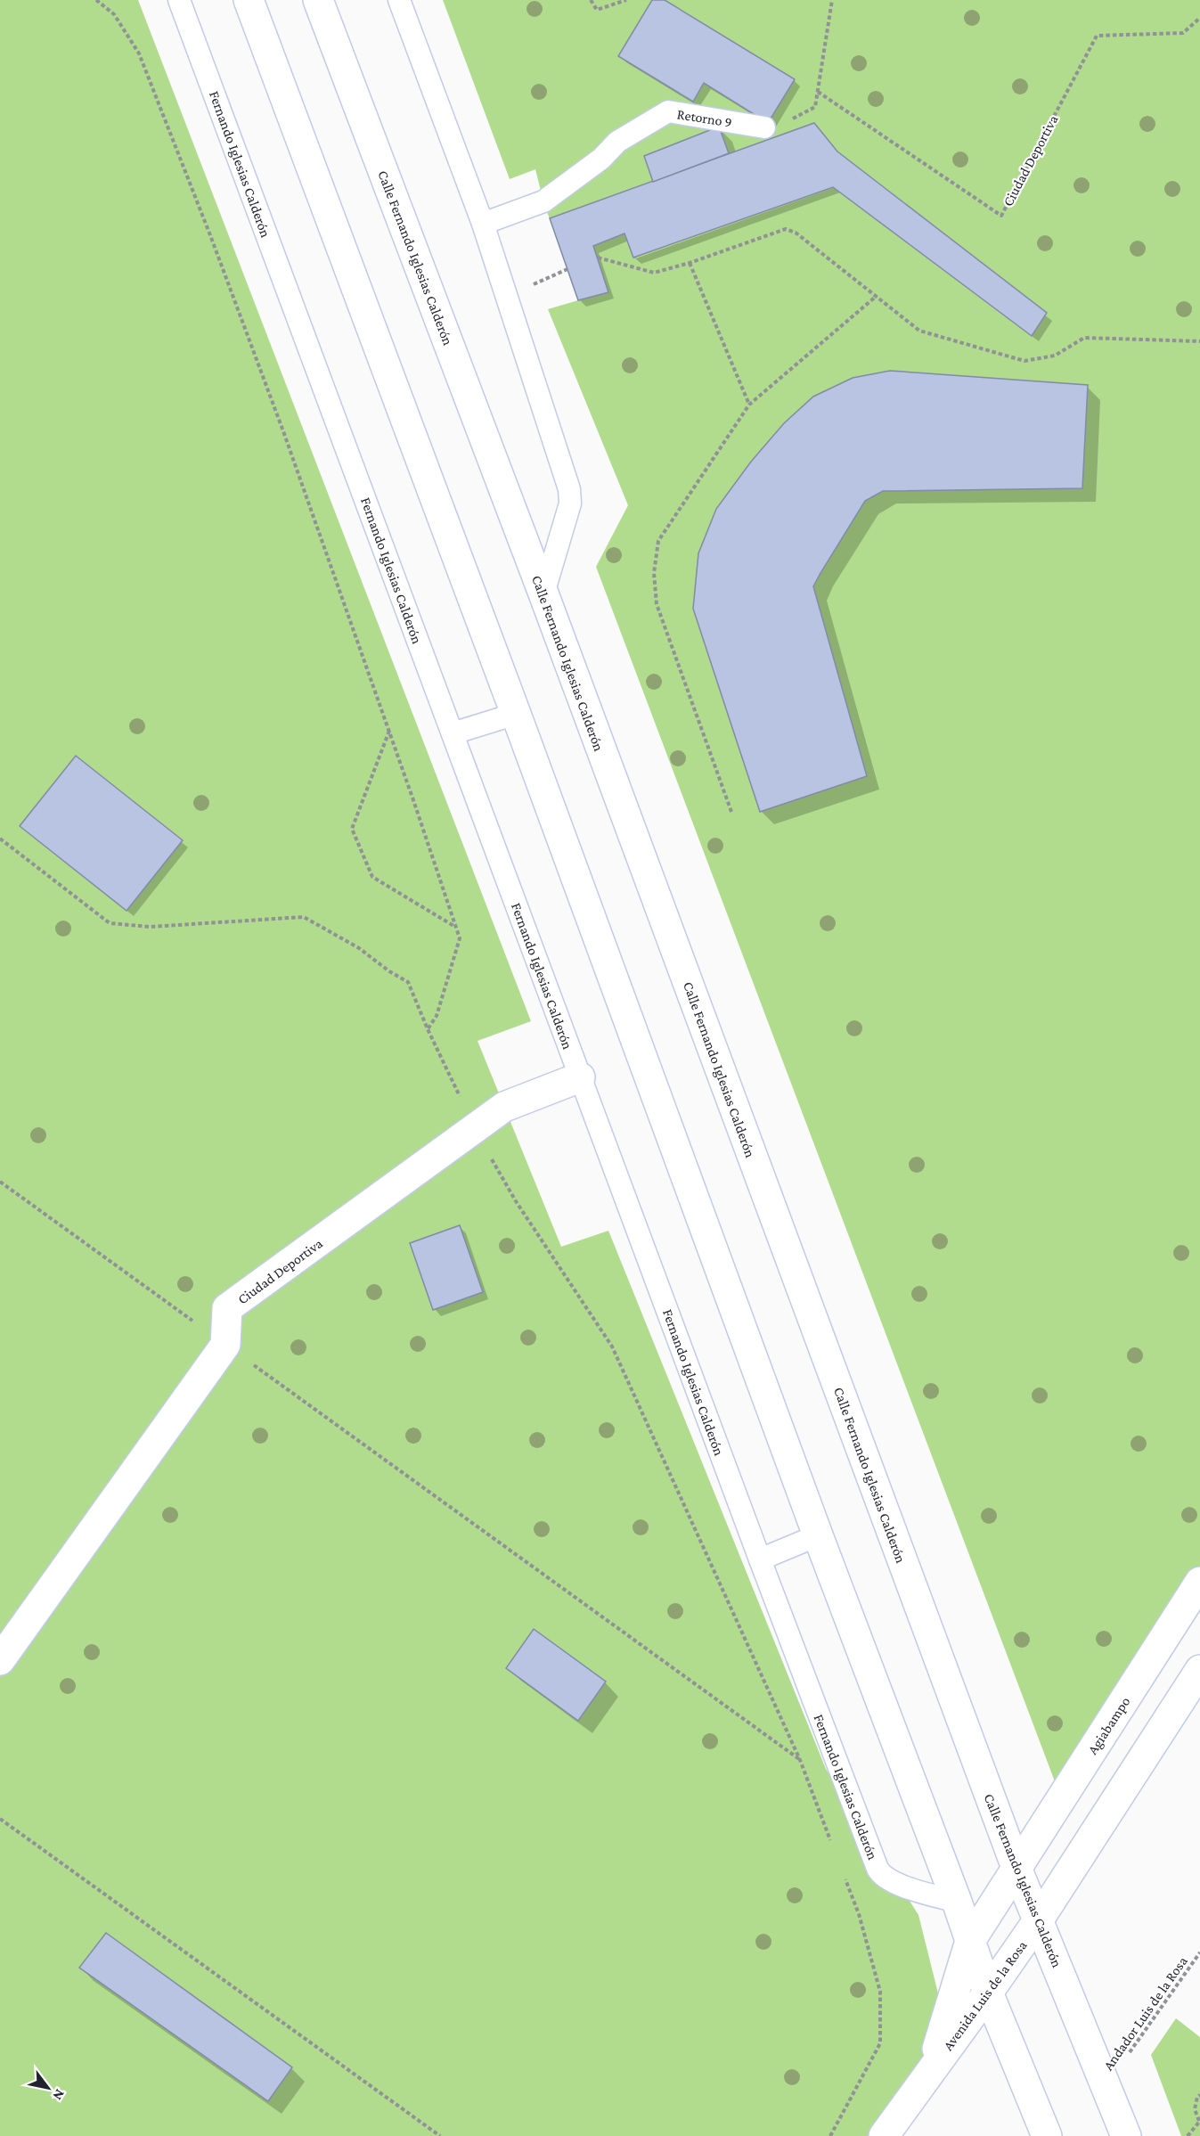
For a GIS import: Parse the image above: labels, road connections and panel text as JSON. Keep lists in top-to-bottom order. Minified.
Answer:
{"streets":{"street":["Ciudad Deportiva","Calle Fernando Iglesias Calderón","Agiabampo","Avenida Luis de la Rosa"],"lane":["Retorno 9","Fernando Iglesias Calderón"],"path":["Andador Luis de la Rosa"]},"crossings":[["Ciudad Deportiva","Fernando Iglesias Calderón"],["Calle Fernando Iglesias Calderón","Agiabampo"],["Calle Fernando Iglesias Calderón","Avenida Luis de la Rosa"],["Calle Fernando Iglesias Calderón","Andador Luis de la Rosa"],["Agiabampo","Avenida Luis de la Rosa"]],"north":"bottom right"}
